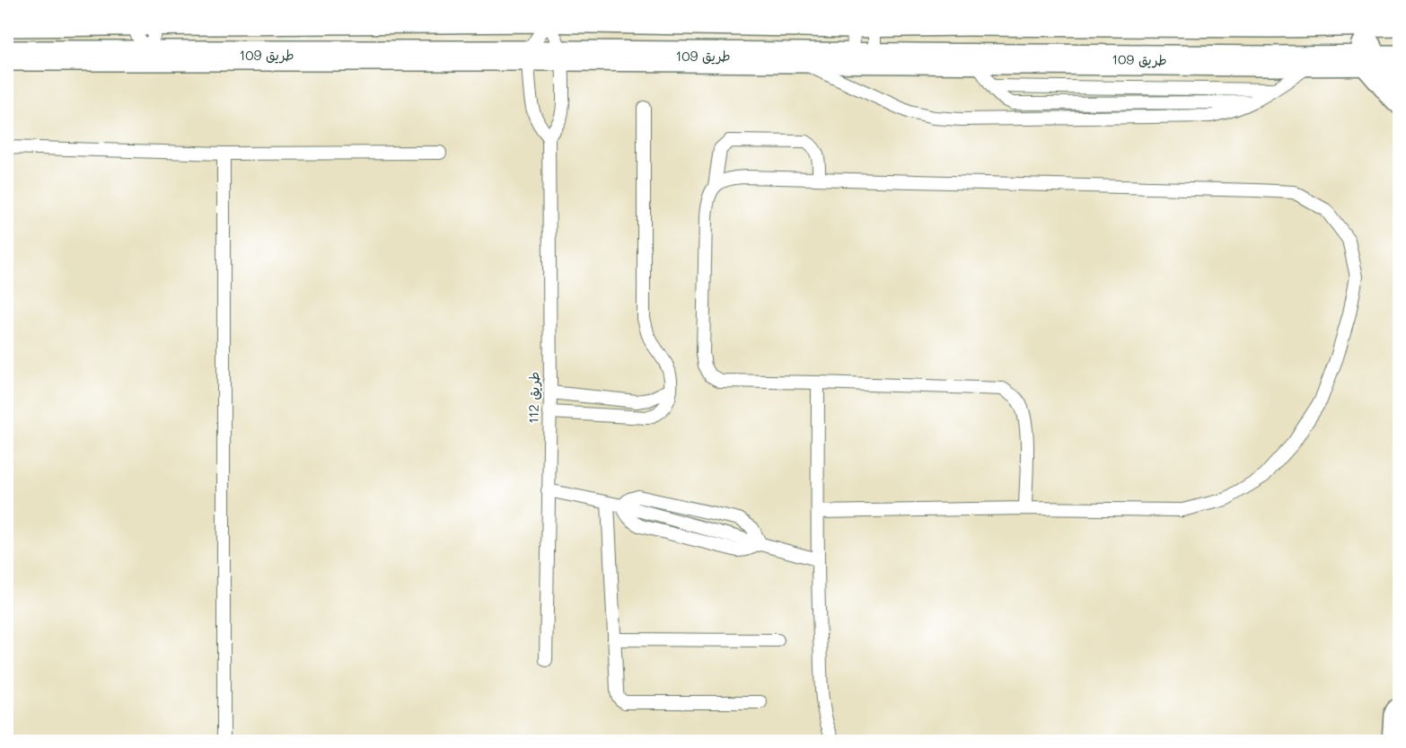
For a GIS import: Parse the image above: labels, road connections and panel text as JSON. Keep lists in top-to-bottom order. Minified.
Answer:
{"streets":{"street":["طريق 109"],"lane":["طريق 112"]},"crossings":[["طريق 109","طريق 112"]]}
